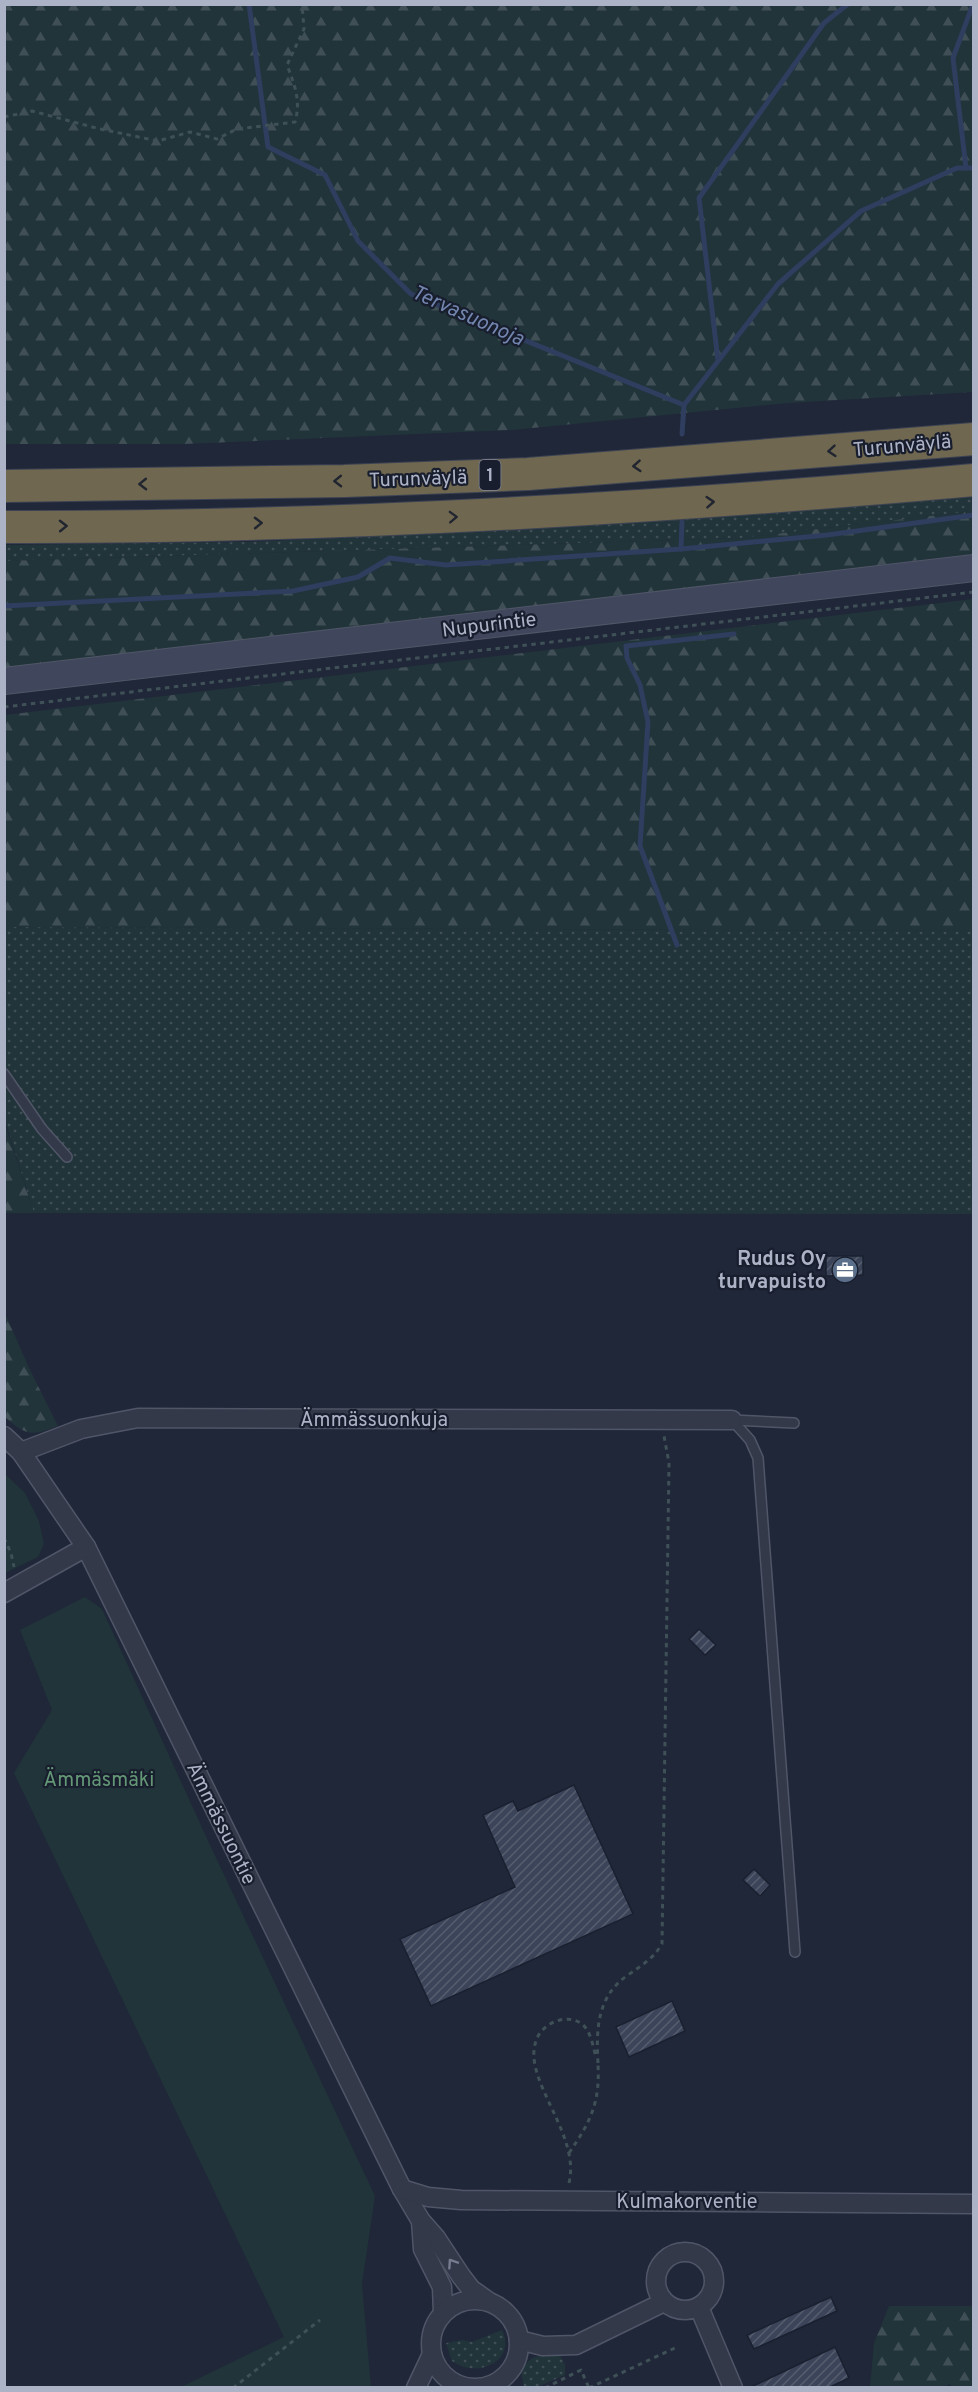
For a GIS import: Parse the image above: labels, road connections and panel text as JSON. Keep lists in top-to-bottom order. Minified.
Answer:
{"streets":{"highway":["Turunväylä","1"],"main road":["Nupurintie"],"street":["Ämmässuonkuja","Ämmässuontie","Kulmakorventie"]},"crossings":[["Ämmässuonkuja","Ämmässuontie"],["Ämmässuontie","Kulmakorventie"]],"water":["Tervasuonoja"],"parks":["Ämmäsmäki"],"places":{"office":["Rudus Oy turvapuisto"]}}
